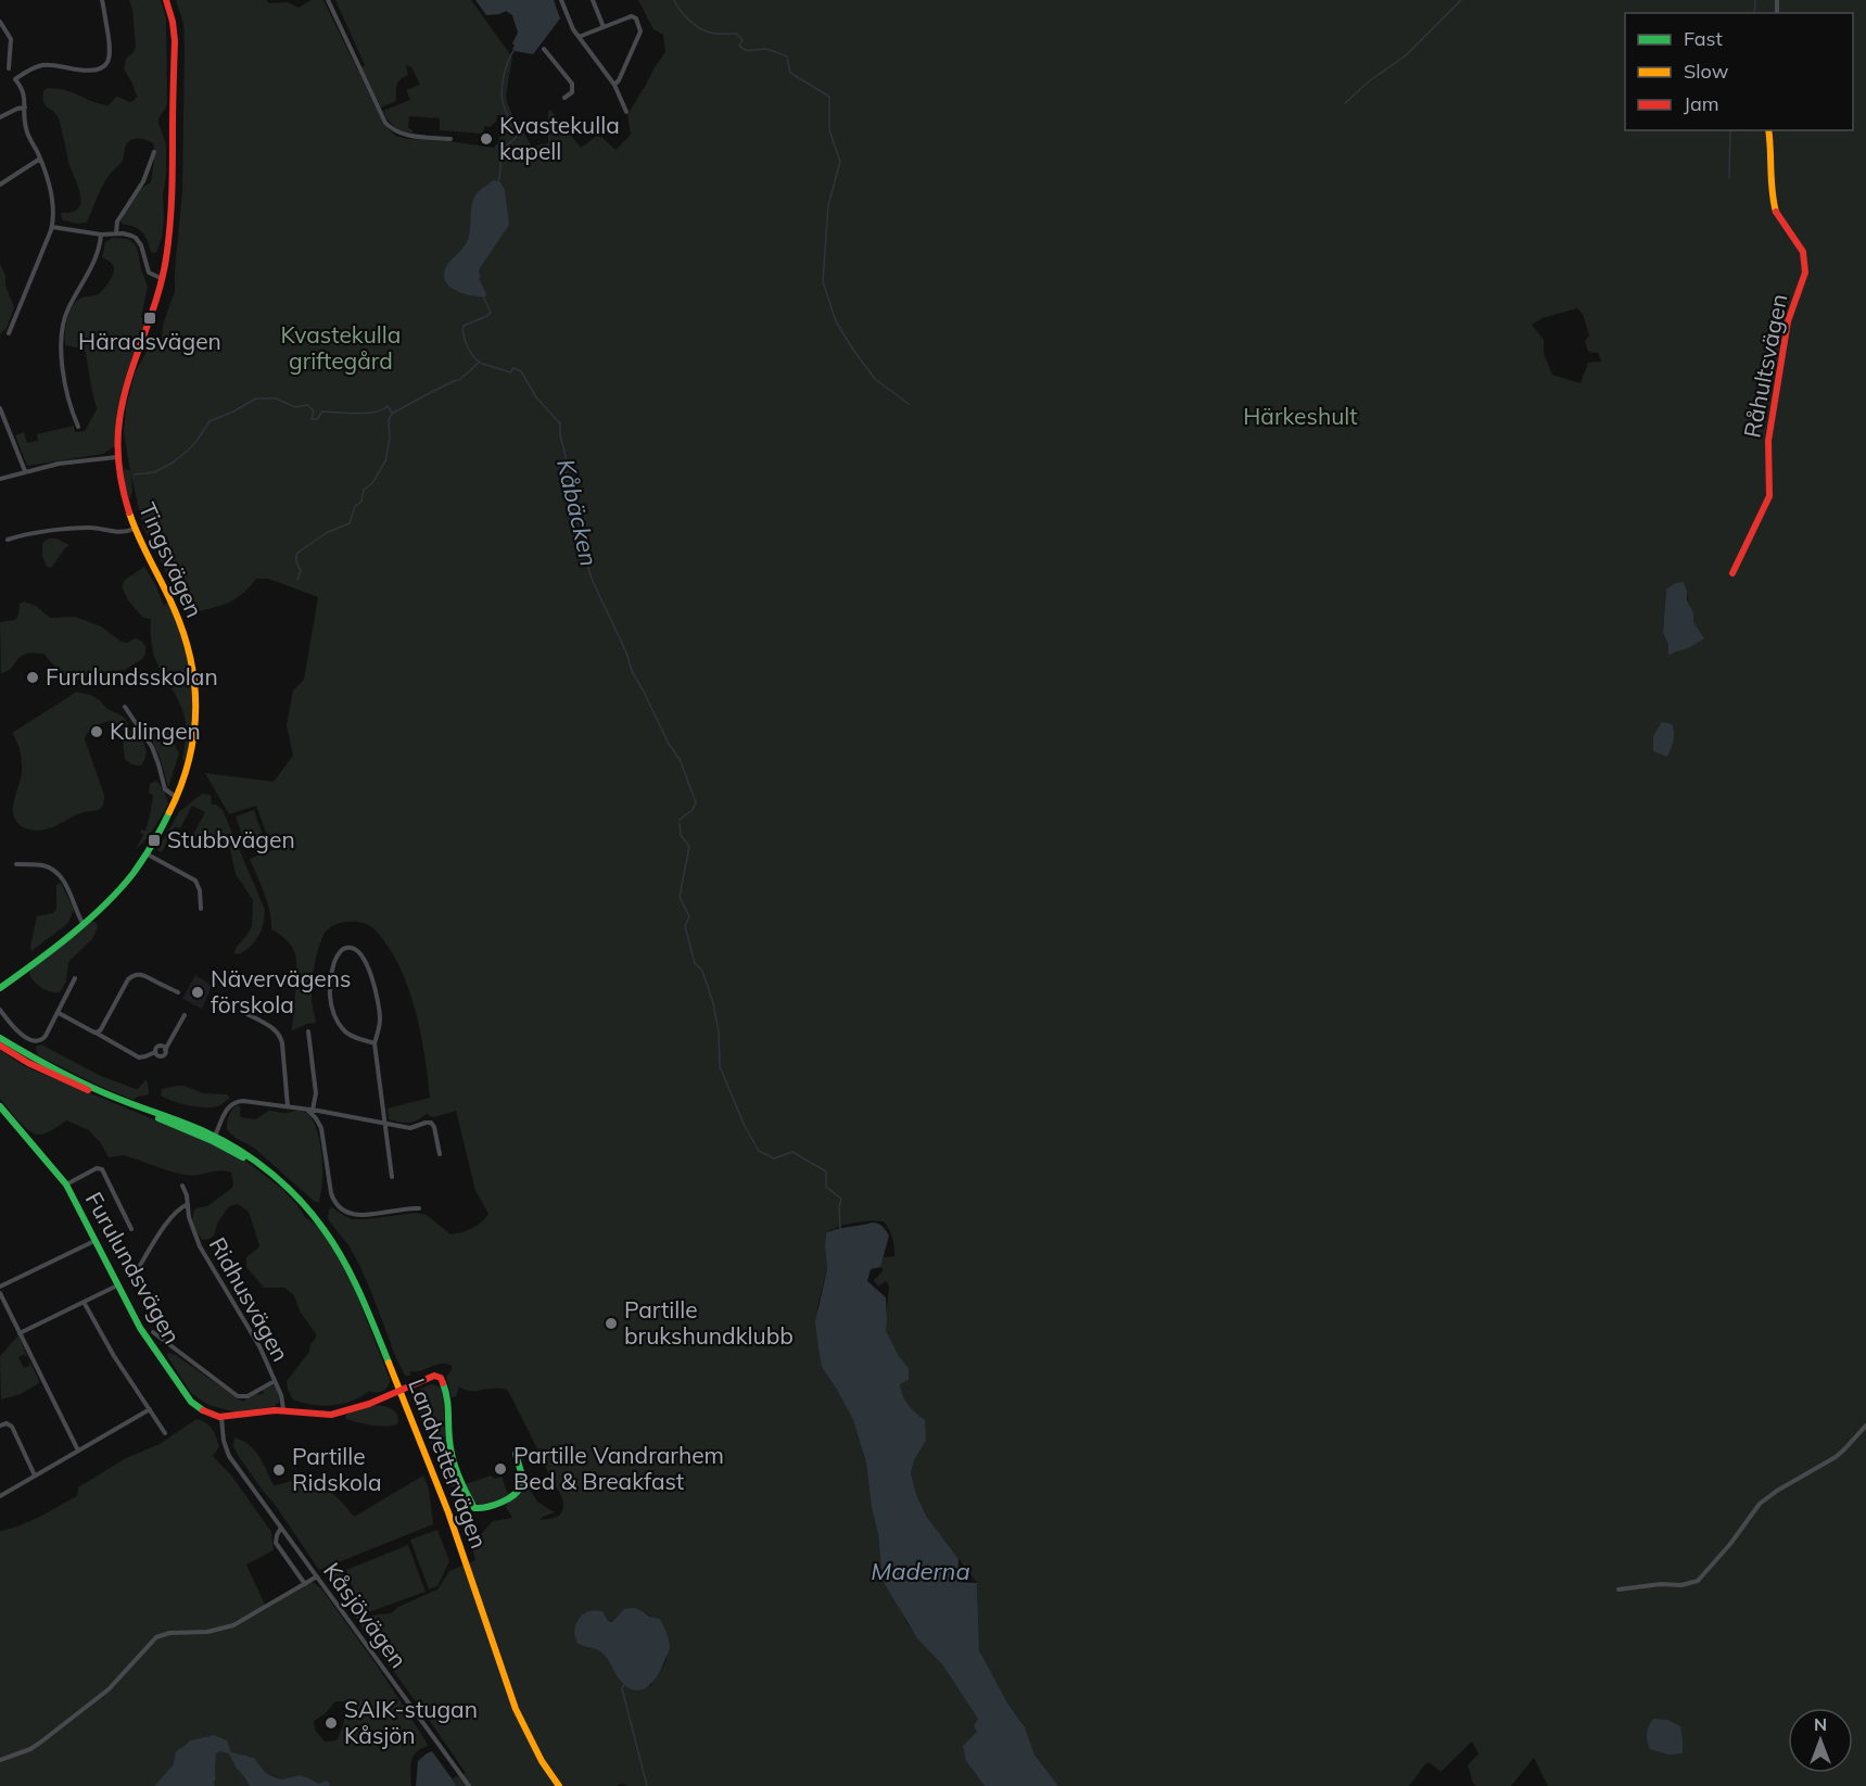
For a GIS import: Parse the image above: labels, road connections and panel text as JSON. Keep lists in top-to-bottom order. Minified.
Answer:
{"streets":{"street":["Råhultsvägen","Tingsvägen","Furulundsvägen","Ridhusvägen","Landvettervägen","Kåsjövägen"]},"crossings":[["Furulundsvägen","Kåsjövägen"]],"water":["Kåbäcken","Maderna"],"parks":["Kvastekulla griftegård","Härkeshult"],"places":{"other":["Kvastekulla kapell","Furulundsskolan","Kulingen","Nävervägens förskola","Partille brukshundklubb","Partille Vandrarhem Bed & Breakfast","Partille Ridskola","SAIK-stugan Kåsjön"],"transit":["Häradsvägen","Stubbvägen"]},"legend":["Fast","Slow","Jam"],"north":"top"}
